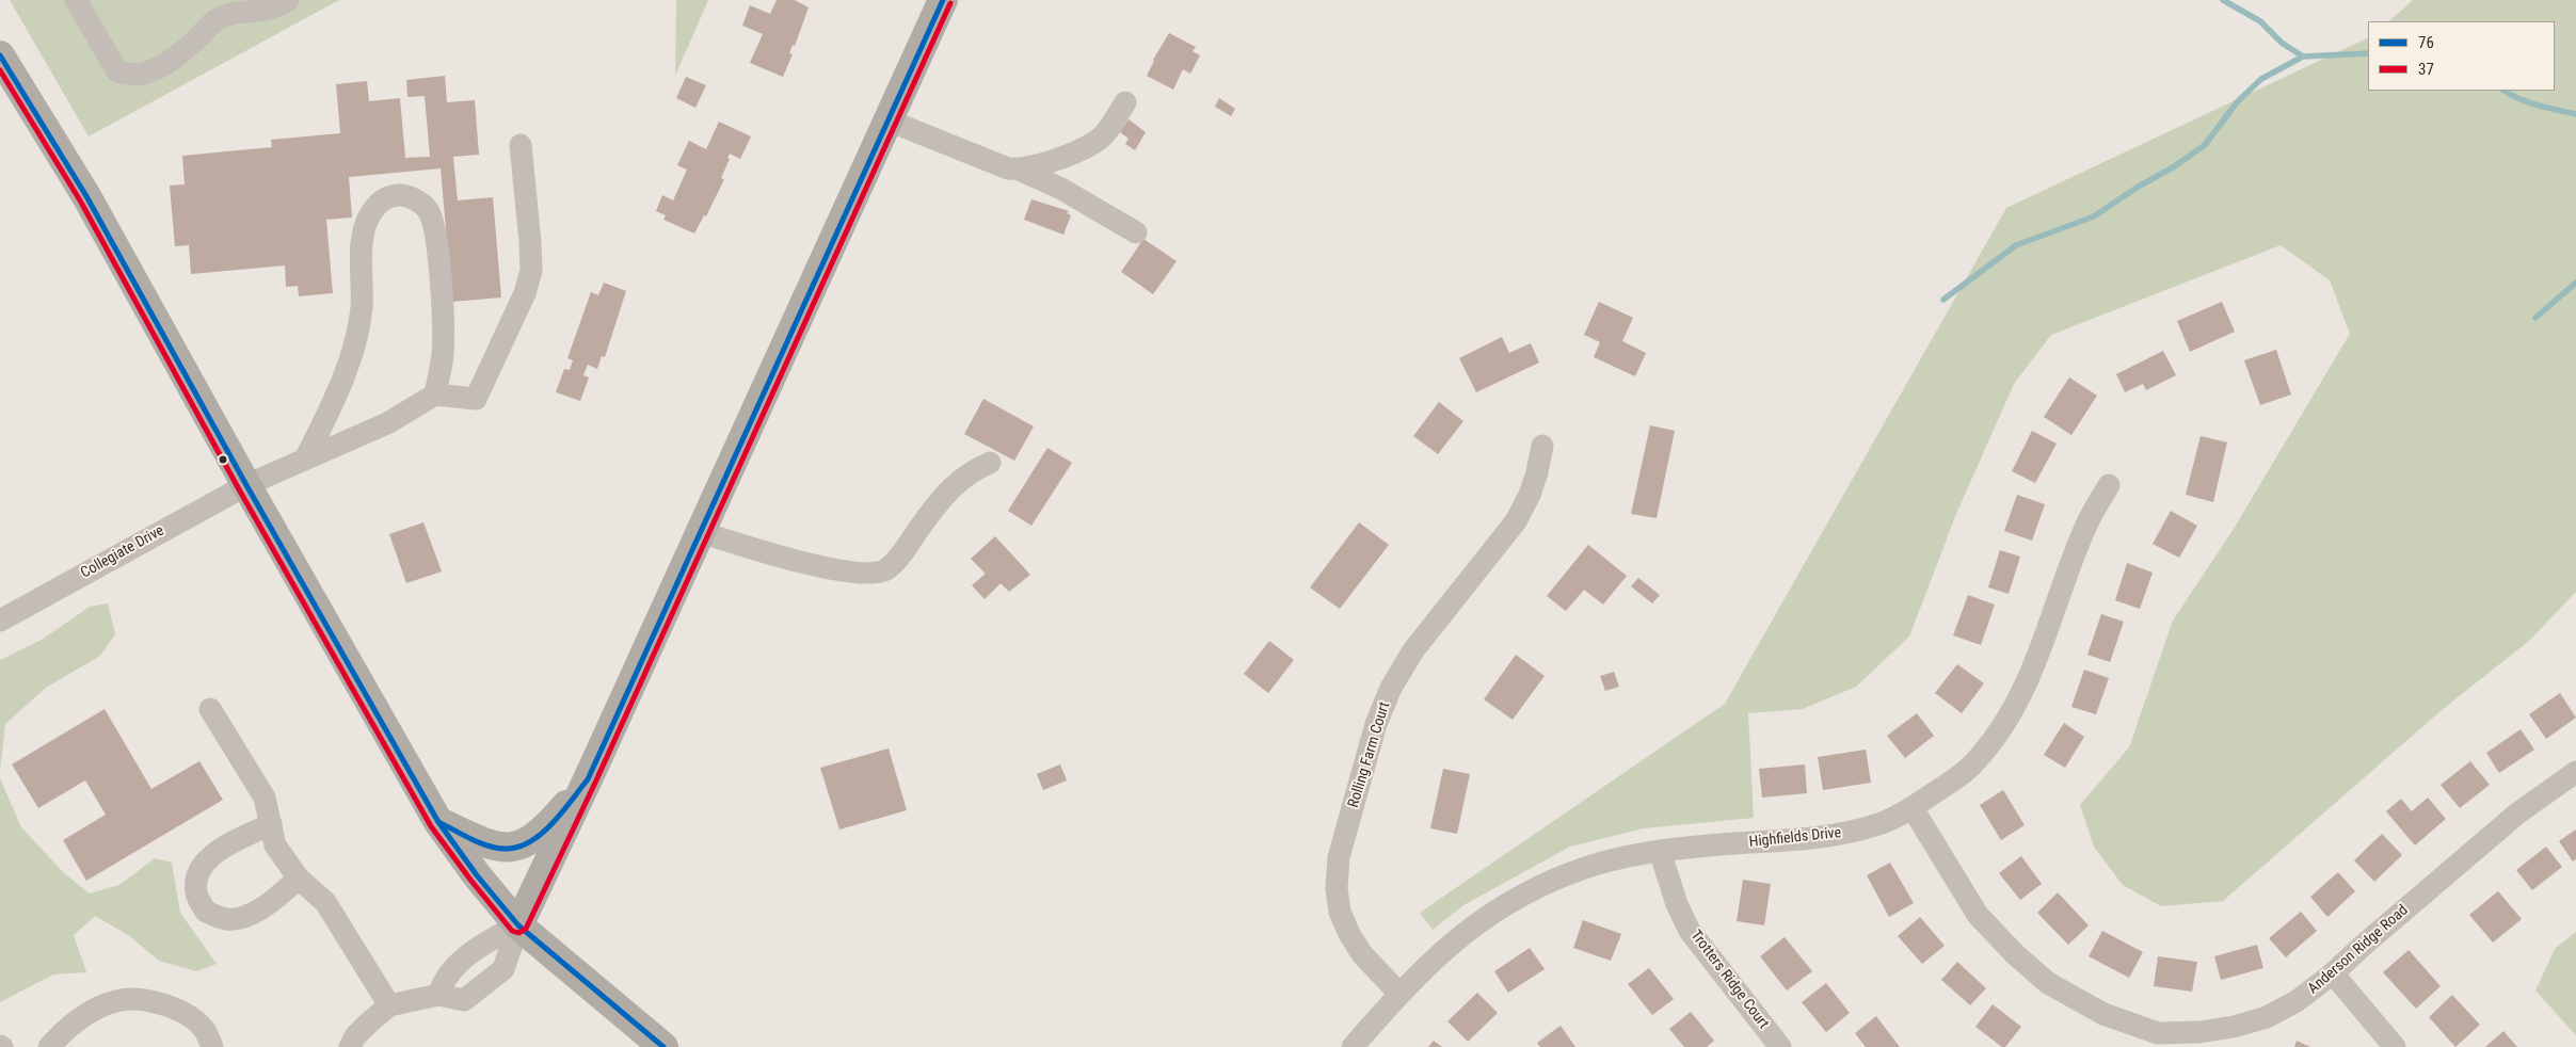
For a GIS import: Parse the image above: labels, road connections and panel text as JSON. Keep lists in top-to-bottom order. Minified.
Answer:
{"streets":{"street":["Collegiate Drive","Rolling Farm Court","Highfields Drive","Anderson Ridge Road","Trotters Ridge Court"]},"crossings":[["Rolling Farm Court","Highfields Drive"],["Highfields Drive","Anderson Ridge Road"],["Highfields Drive","Trotters Ridge Court"]],"lines":["transit line 76","transit line 37"],"legend":["76","37"]}
